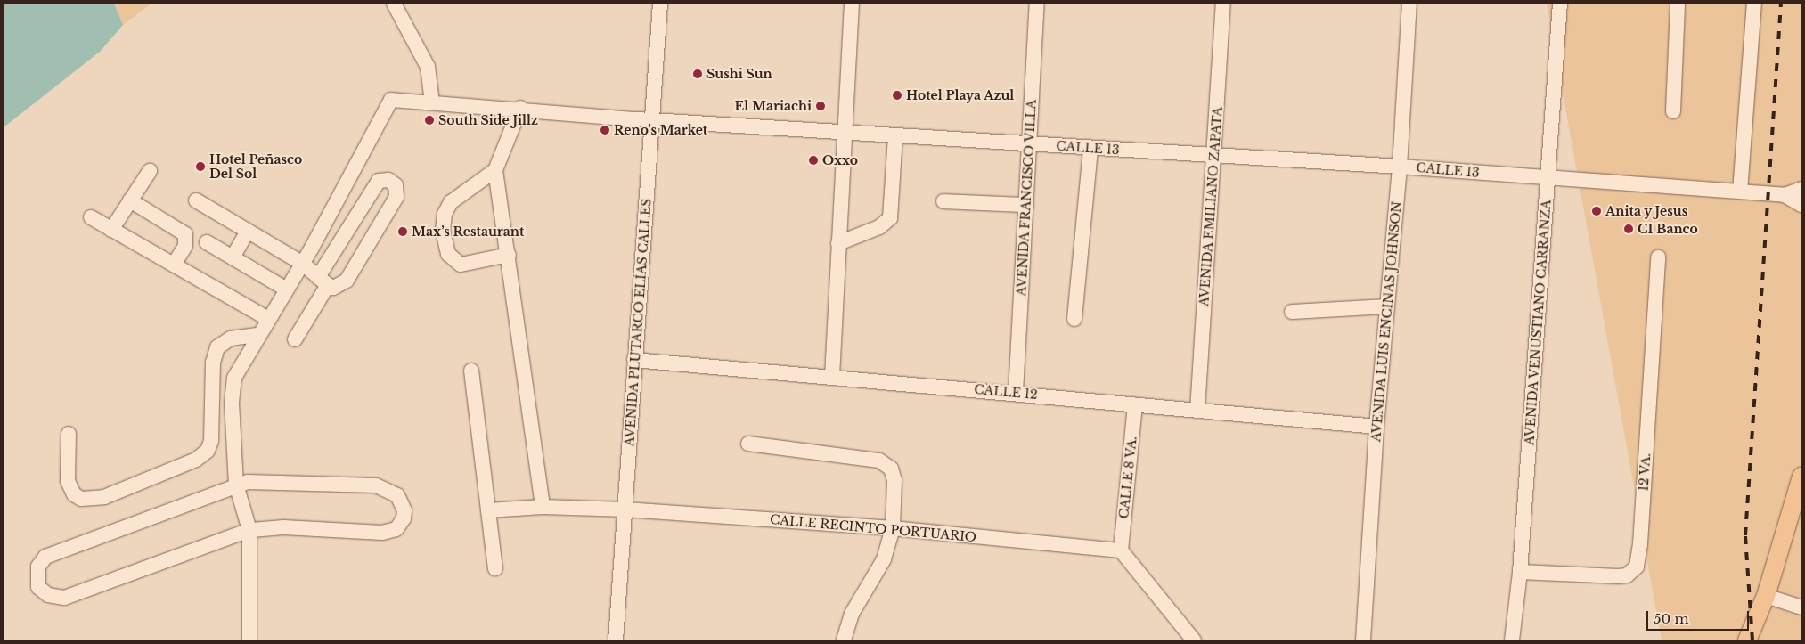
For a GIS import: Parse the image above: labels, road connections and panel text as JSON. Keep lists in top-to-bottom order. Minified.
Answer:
{"streets":{"street":["CALLE 13","AVENIDA FRANCISCO VILLA","AVENIDA EMILIANO ZAPATA","AVENIDA LUIS ENCINAS JOHNSON","AVENIDA PLUTARCO ELÍAS CALLES","AVENIDA VENUSTIANO CARRANZA","CALLE 12","12 VA.","CALLE 8 VA.","CALLE RECINTO PORTUARIO"]},"crossings":[["CALLE 13","AVENIDA FRANCISCO VILLA"],["CALLE 13","AVENIDA EMILIANO ZAPATA"],["CALLE 13","AVENIDA LUIS ENCINAS JOHNSON"],["CALLE 13","AVENIDA PLUTARCO ELÍAS CALLES"],["CALLE 13","AVENIDA VENUSTIANO CARRANZA"],["AVENIDA FRANCISCO VILLA","CALLE 12"],["AVENIDA EMILIANO ZAPATA","CALLE 12"],["AVENIDA LUIS ENCINAS JOHNSON","CALLE 12"],["AVENIDA PLUTARCO ELÍAS CALLES","CALLE 12"],["AVENIDA PLUTARCO ELÍAS CALLES","CALLE RECINTO PORTUARIO"],["AVENIDA VENUSTIANO CARRANZA","12 VA."],["CALLE 12","CALLE 8 VA."],["CALLE 8 VA.","CALLE RECINTO PORTUARIO"]],"places":["Sushi Sun","Hotel Playa Azul","El Mariachi","South Side Jillz","Reno's Market","Oxxo","Hotel Peñasco Del Sol","Anita y Jesus","CI Banco","Max’s Restaurant"],"scale_bar":"50 m"}
